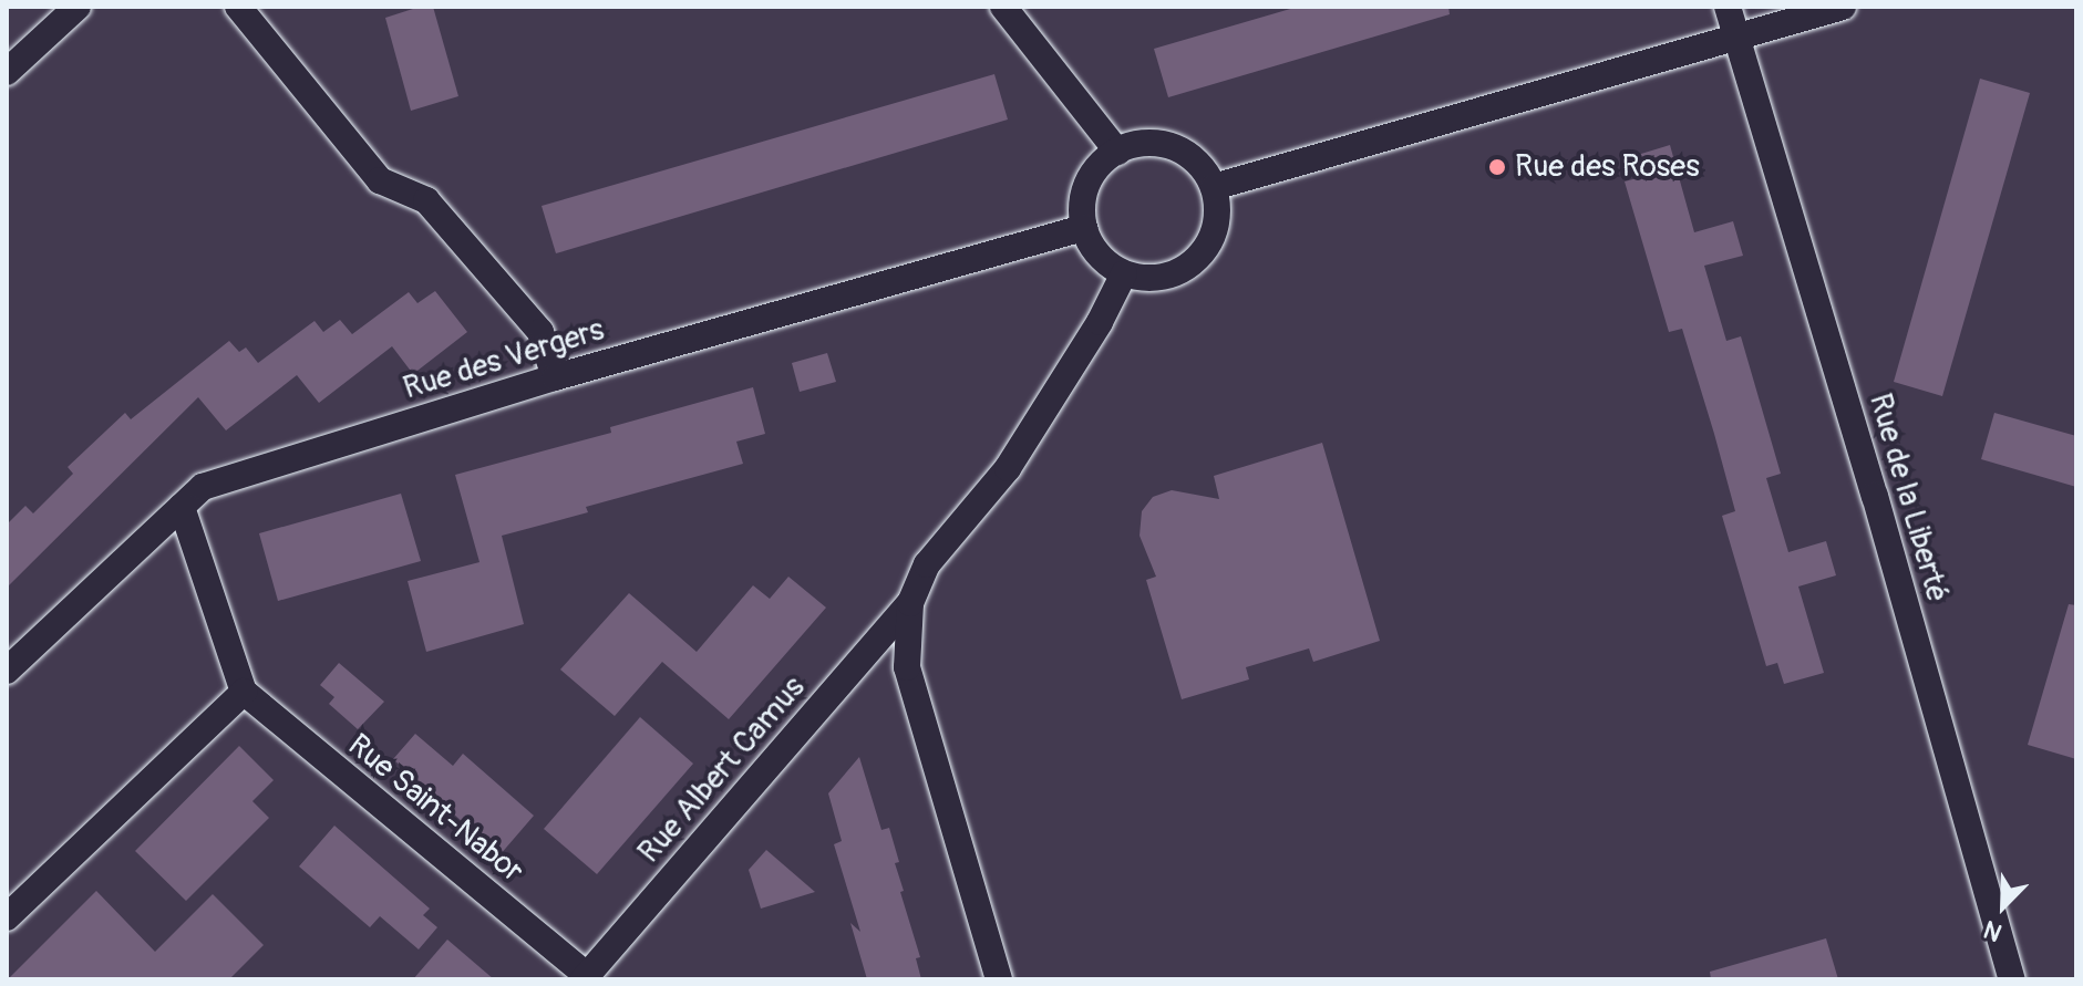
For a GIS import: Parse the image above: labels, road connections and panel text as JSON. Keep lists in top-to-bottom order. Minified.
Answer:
{"streets":{"street":["Rue des Vergers","Rue de la Liberté","Rue Albert Camus","Rue Saint-Nabor"]},"crossings":[["Rue Albert Camus","Rue Saint-Nabor"]],"places":["Rue des Roses"],"north":"bottom left"}
